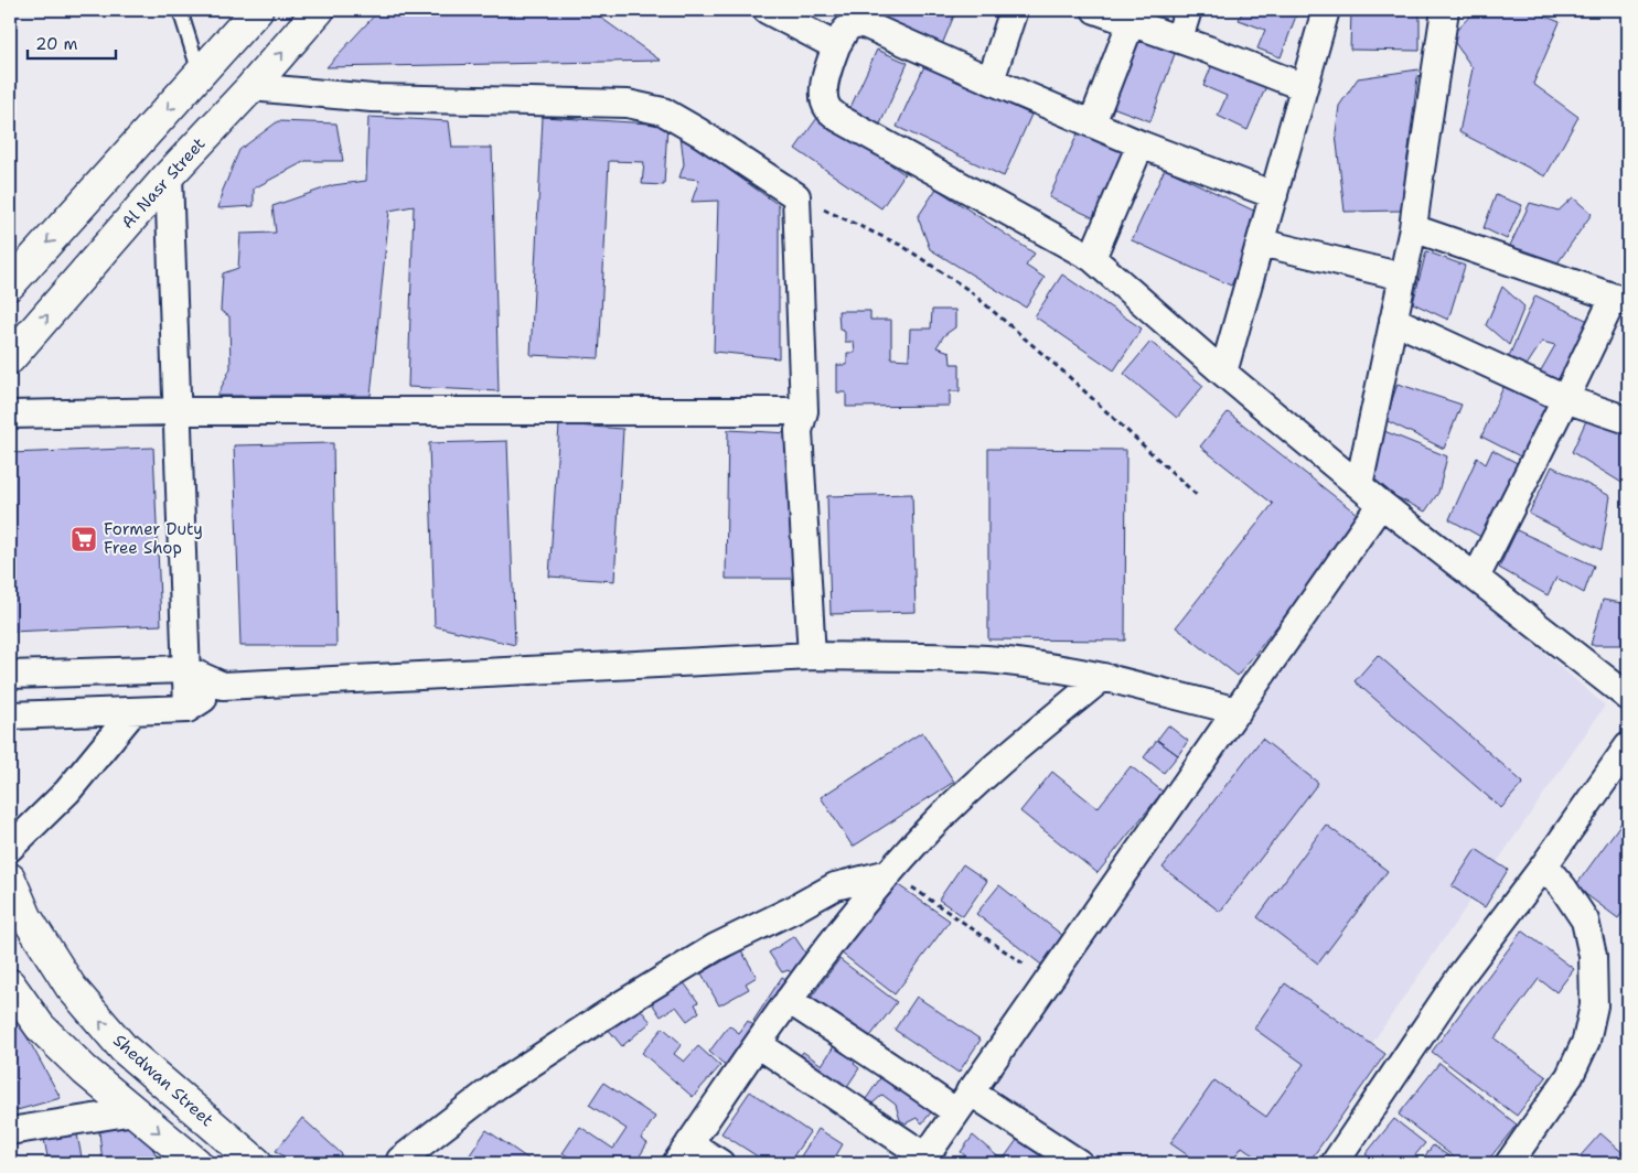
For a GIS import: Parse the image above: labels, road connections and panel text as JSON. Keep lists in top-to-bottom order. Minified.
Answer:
{"streets":{"main road":["Al Nasr Street","Shedwan Street"]},"places":{"supermarket":["Former Duty Free Shop"]},"scale_bar":"20 m"}
